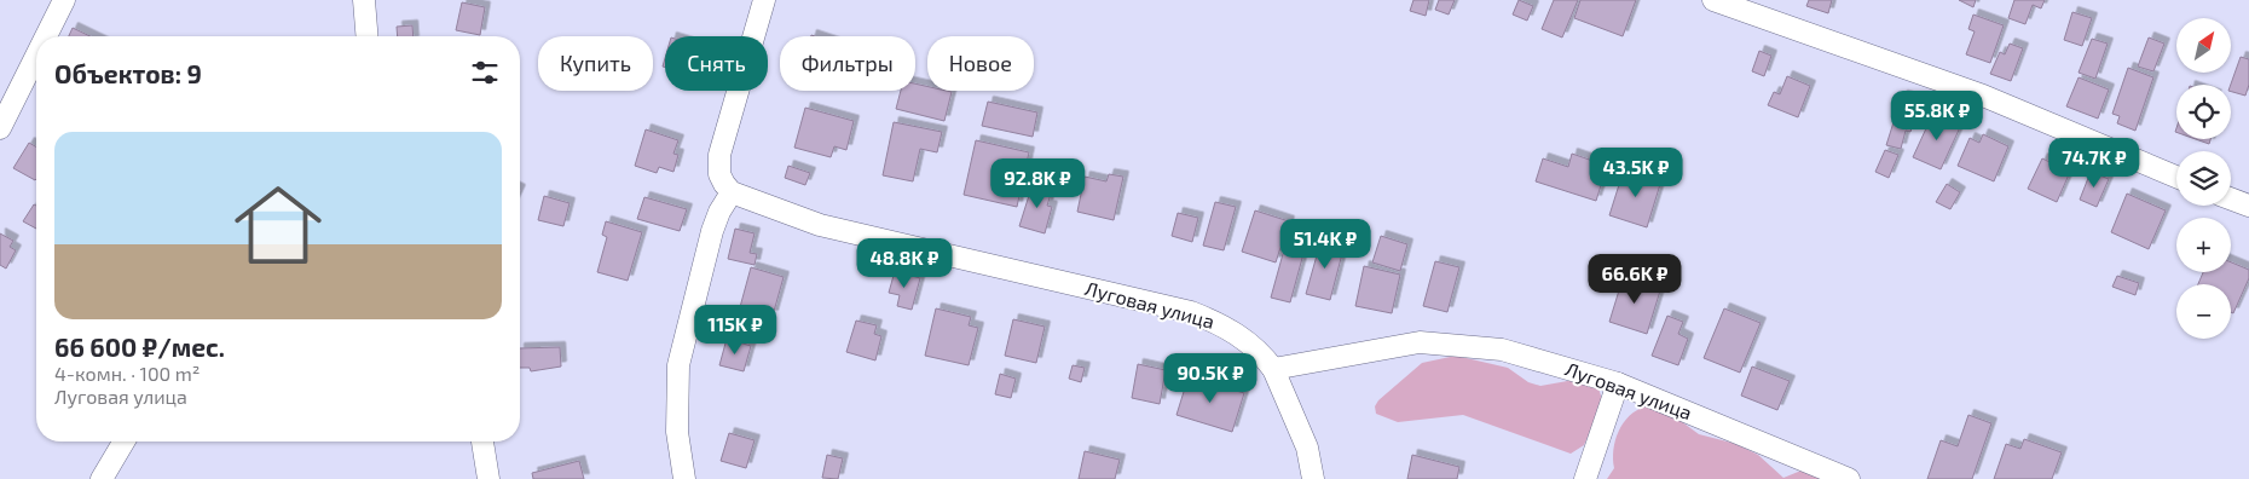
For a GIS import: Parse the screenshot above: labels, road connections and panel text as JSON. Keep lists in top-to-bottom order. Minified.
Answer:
{"streets":{"street":["Луговая улица"]},"north":"top right","page":{"map_buttons":["+","−"],"chip":["Купить","Снять","Фильтры","Новое"],"heading":"Объектов: 9","price":["55.8K ₽","74.7K ₽","43.5K ₽","92.8K ₽","51.4K ₽","48.8K ₽","66.6K ₽","115K ₽","90.5K ₽"],"list":[{"name":"66 600 ₽/мес.","note":"4-комн. · 100 m² · Луговая улица"}]}}
